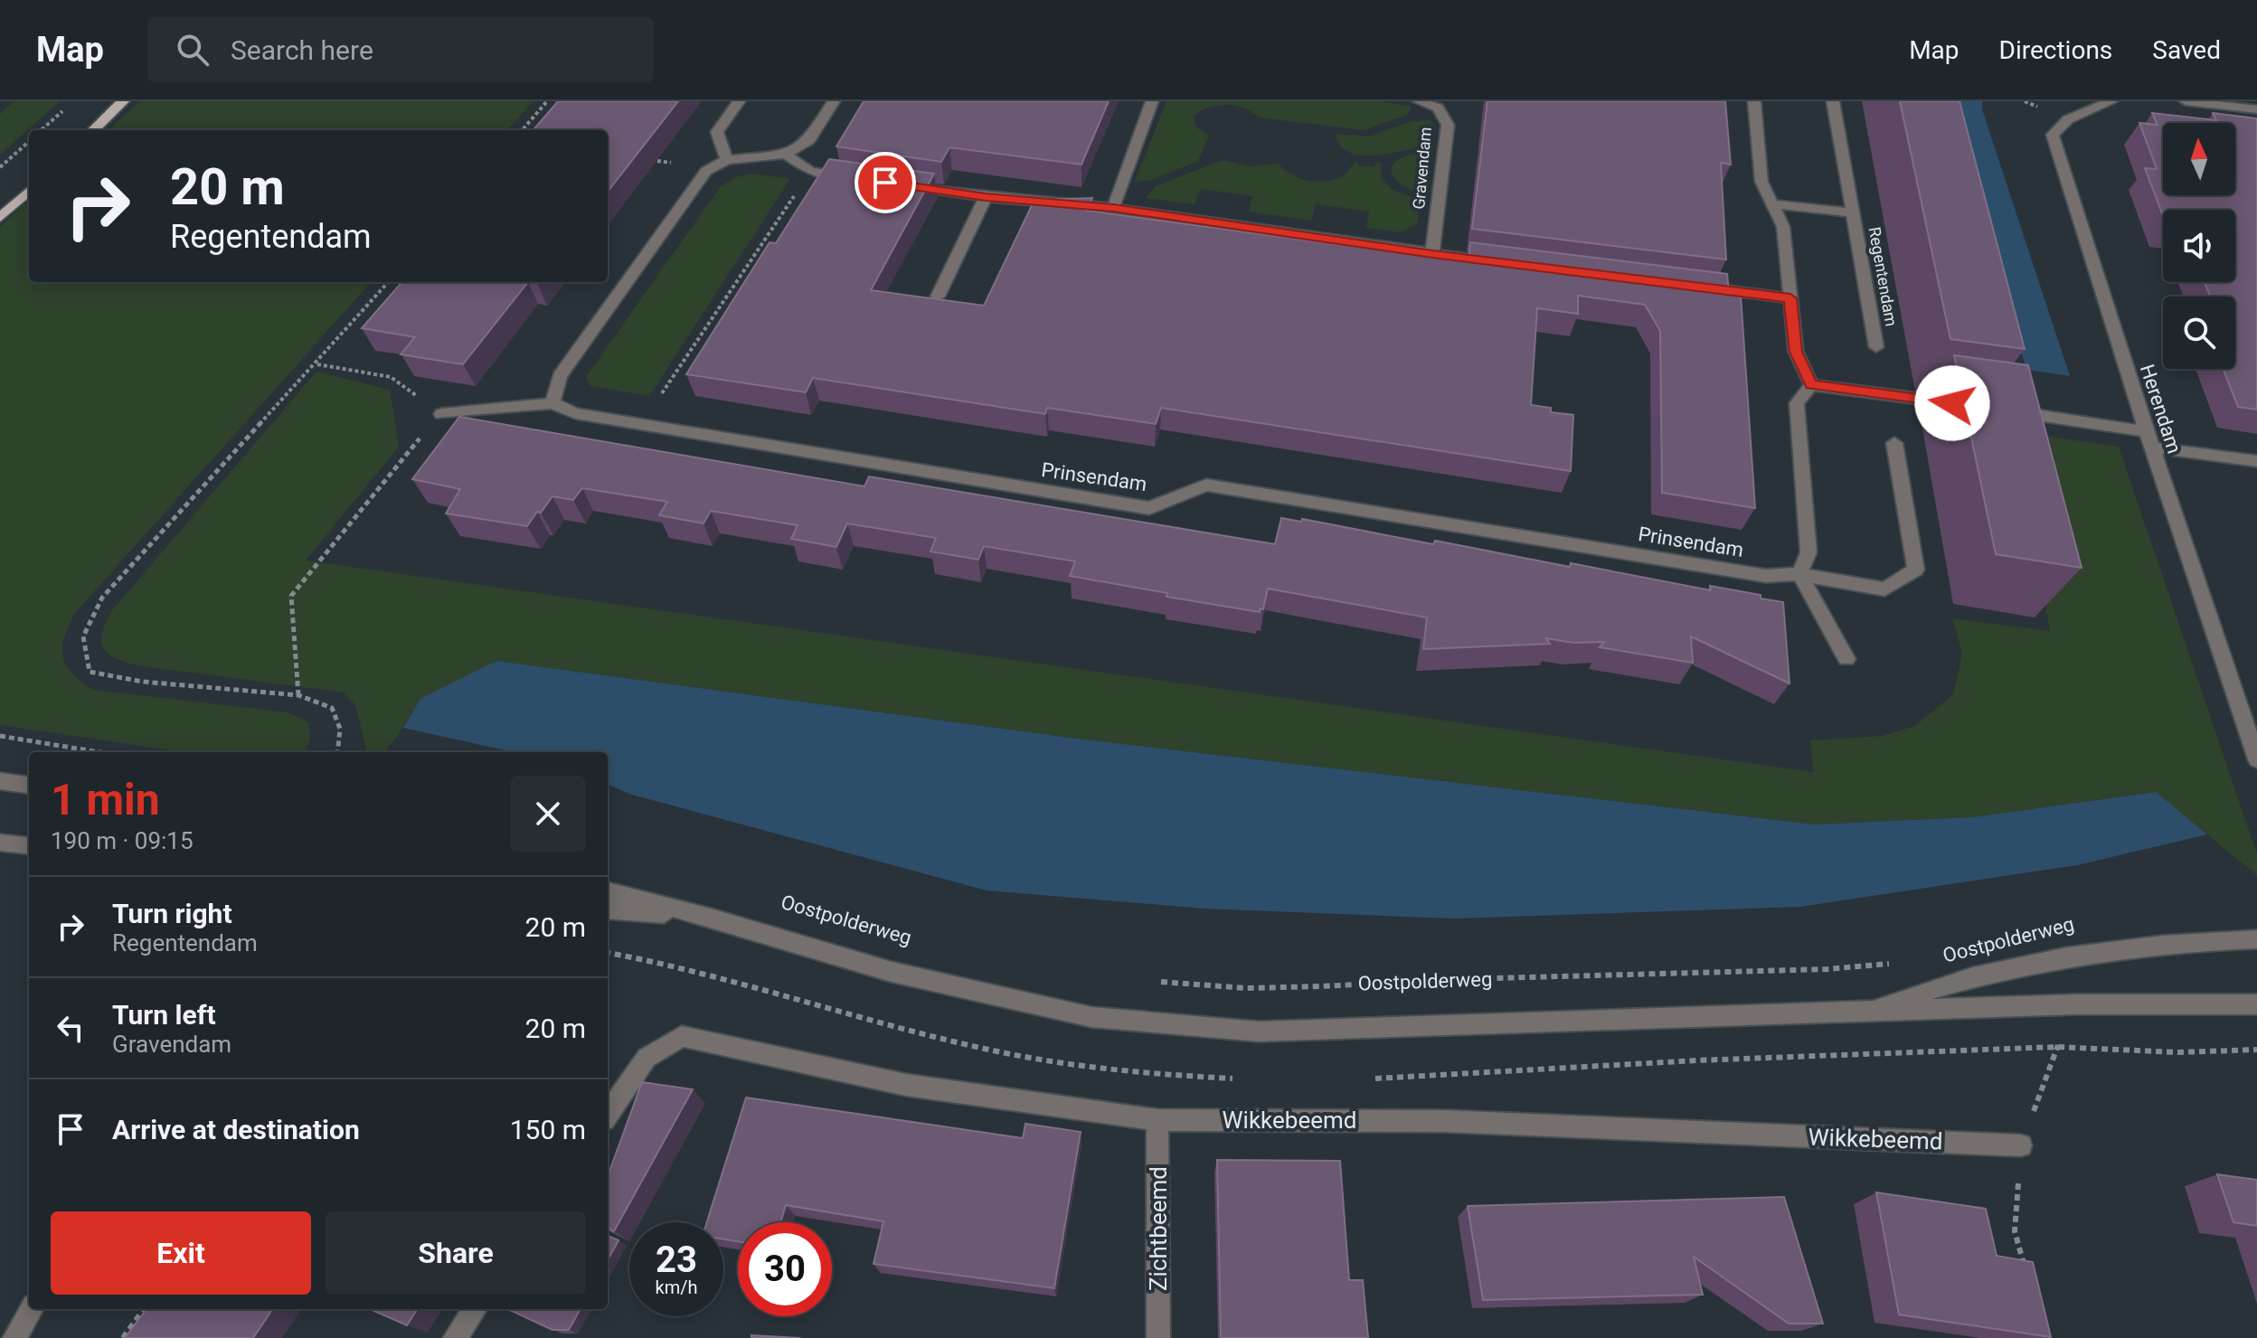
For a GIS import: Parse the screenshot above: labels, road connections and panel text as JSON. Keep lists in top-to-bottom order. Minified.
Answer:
{"streets":{"street":["Gravendam","Regentendam","Herendam","Prinsendam","Oostpolderweg","Wikkebeemd","Zichtbeemd"]},"crossings":[["Wikkebeemd","Zichtbeemd"]],"north":"top","page":{"header":"Map","search":"Search here","nav":["Map","Directions","Saved"],"turn":["20 m","Regentendam"],"heading":["1 min","190 m · 09:15"],"list":[{"name":"Turn right","note":"Regentendam","value":"20 m"},{"name":"Turn left","note":"Gravendam","value":"20 m"},{"name":"Arrive at destination","value":"150 m"}],"buttons":["Exit","Share"],"speed":"23 km/h","limit":"30"}}
